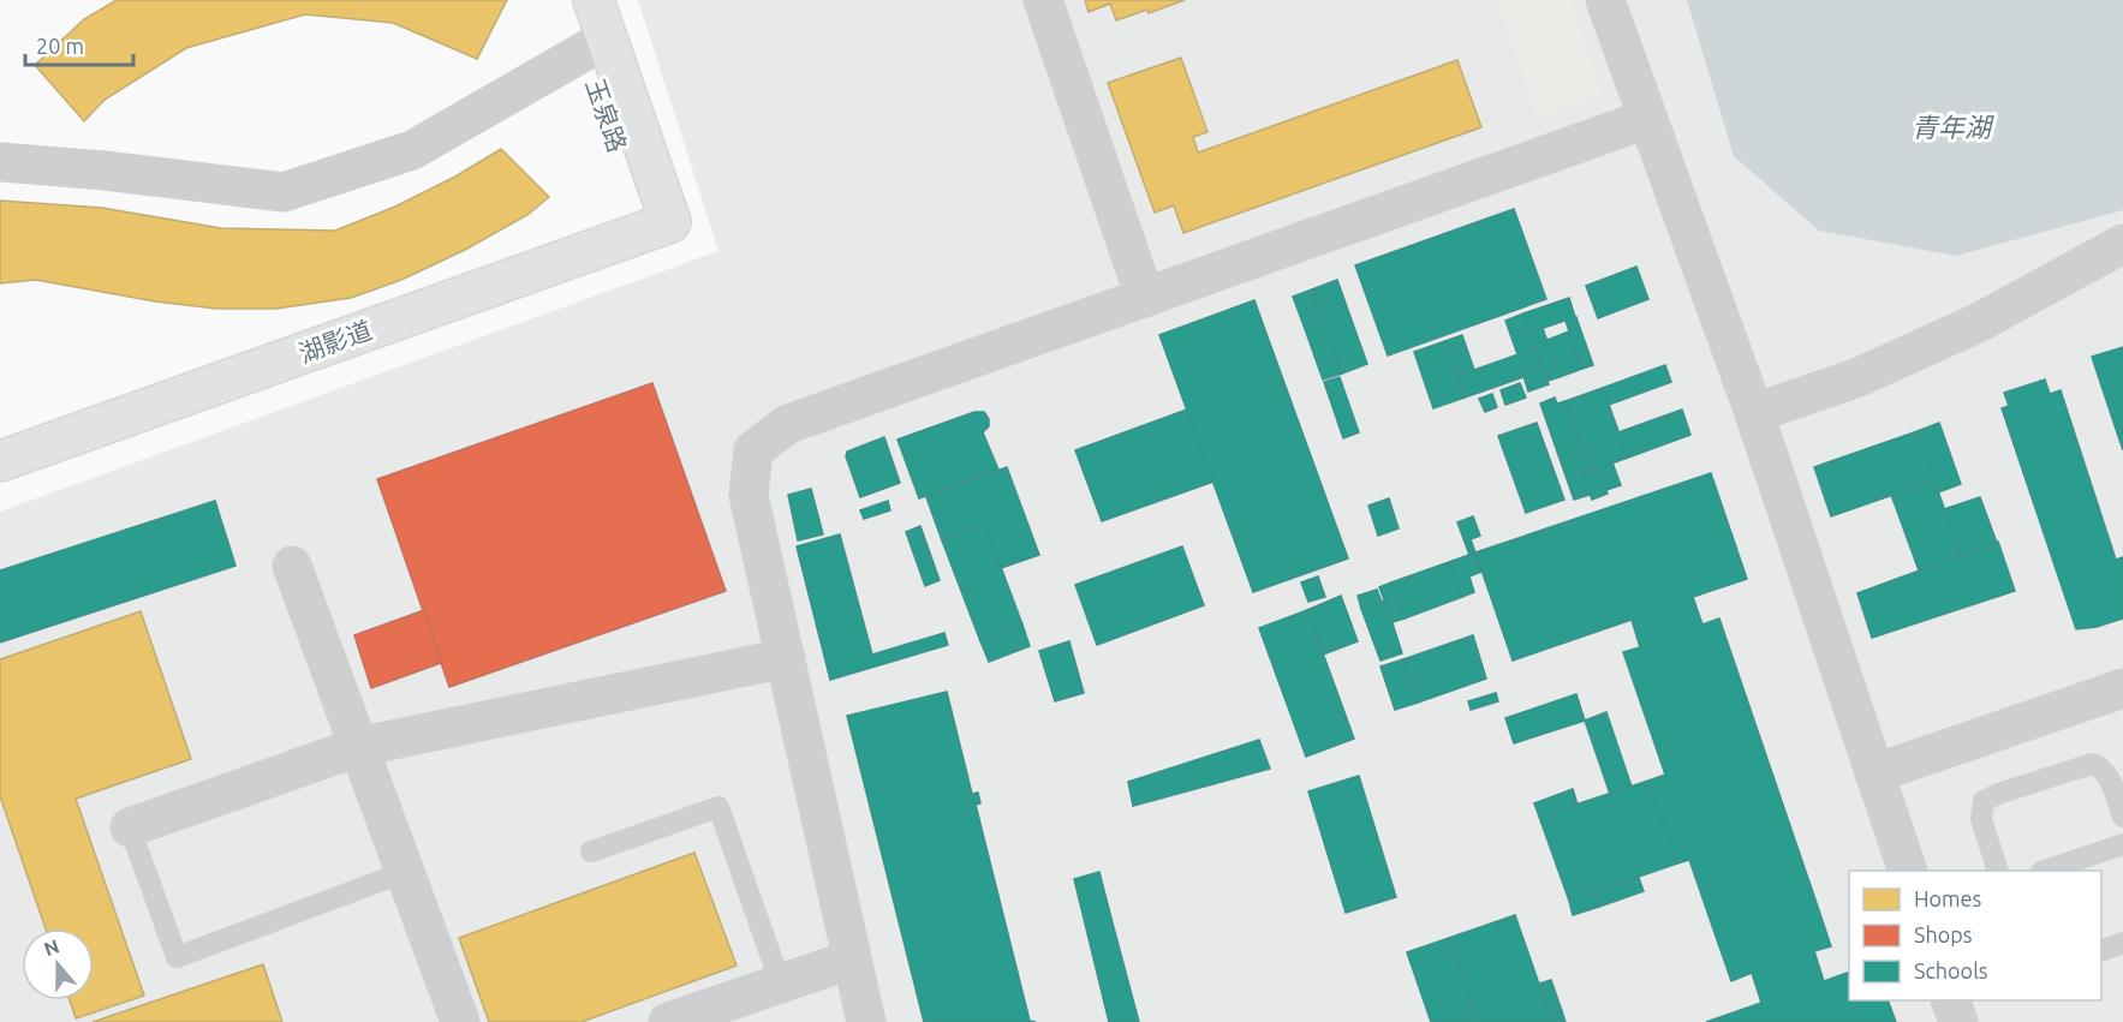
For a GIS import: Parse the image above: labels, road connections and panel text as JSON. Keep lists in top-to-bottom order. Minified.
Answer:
{"streets":{"street":["玉泉路","湖影道"]},"crossings":[["玉泉路","湖影道"]],"water":["青年湖"],"legend":["Homes","Shops","Schools"],"scale_bar":"20 m","north":"top"}
